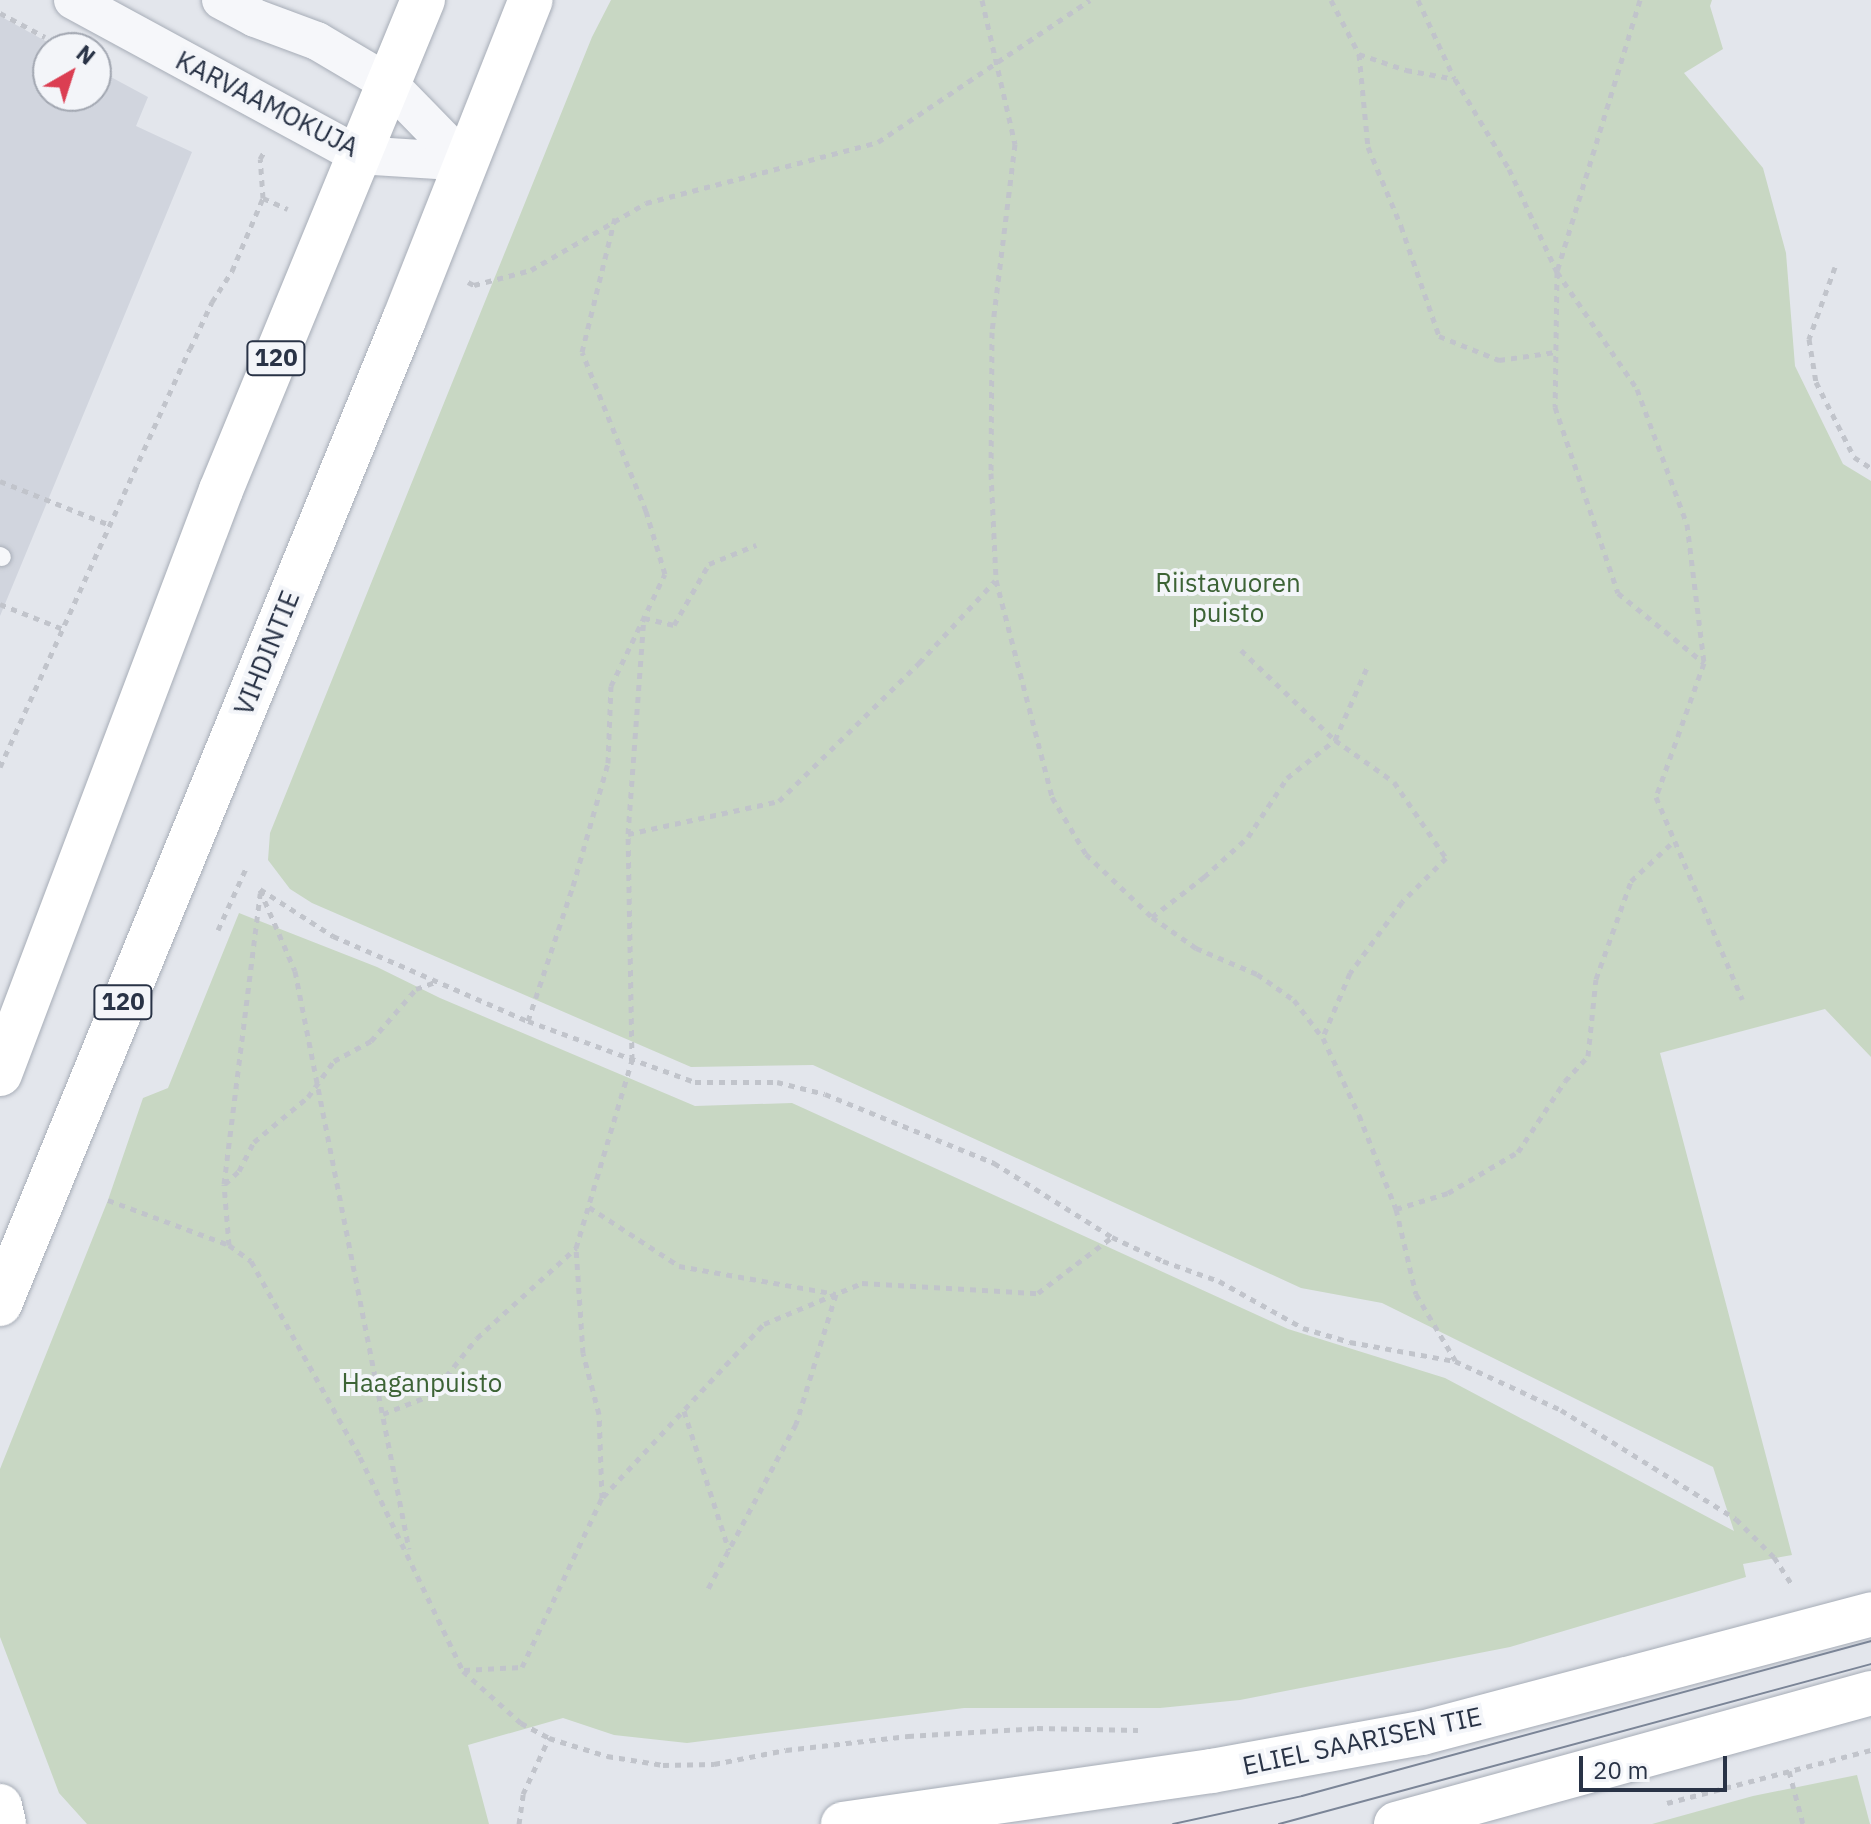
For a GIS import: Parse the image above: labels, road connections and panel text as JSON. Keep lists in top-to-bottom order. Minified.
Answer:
{"streets":{"main road":["120","VIHDINTIE","ELIEL SAARISEN TIE"],"street":["KARVAAMOKUJA"]},"crossings":[["KARVAAMOKUJA","120"],["KARVAAMOKUJA","VIHDINTIE"]],"parks":["Riistavuoren puisto","Haaganpuisto"],"scale_bar":"20 m","north":"top right"}
